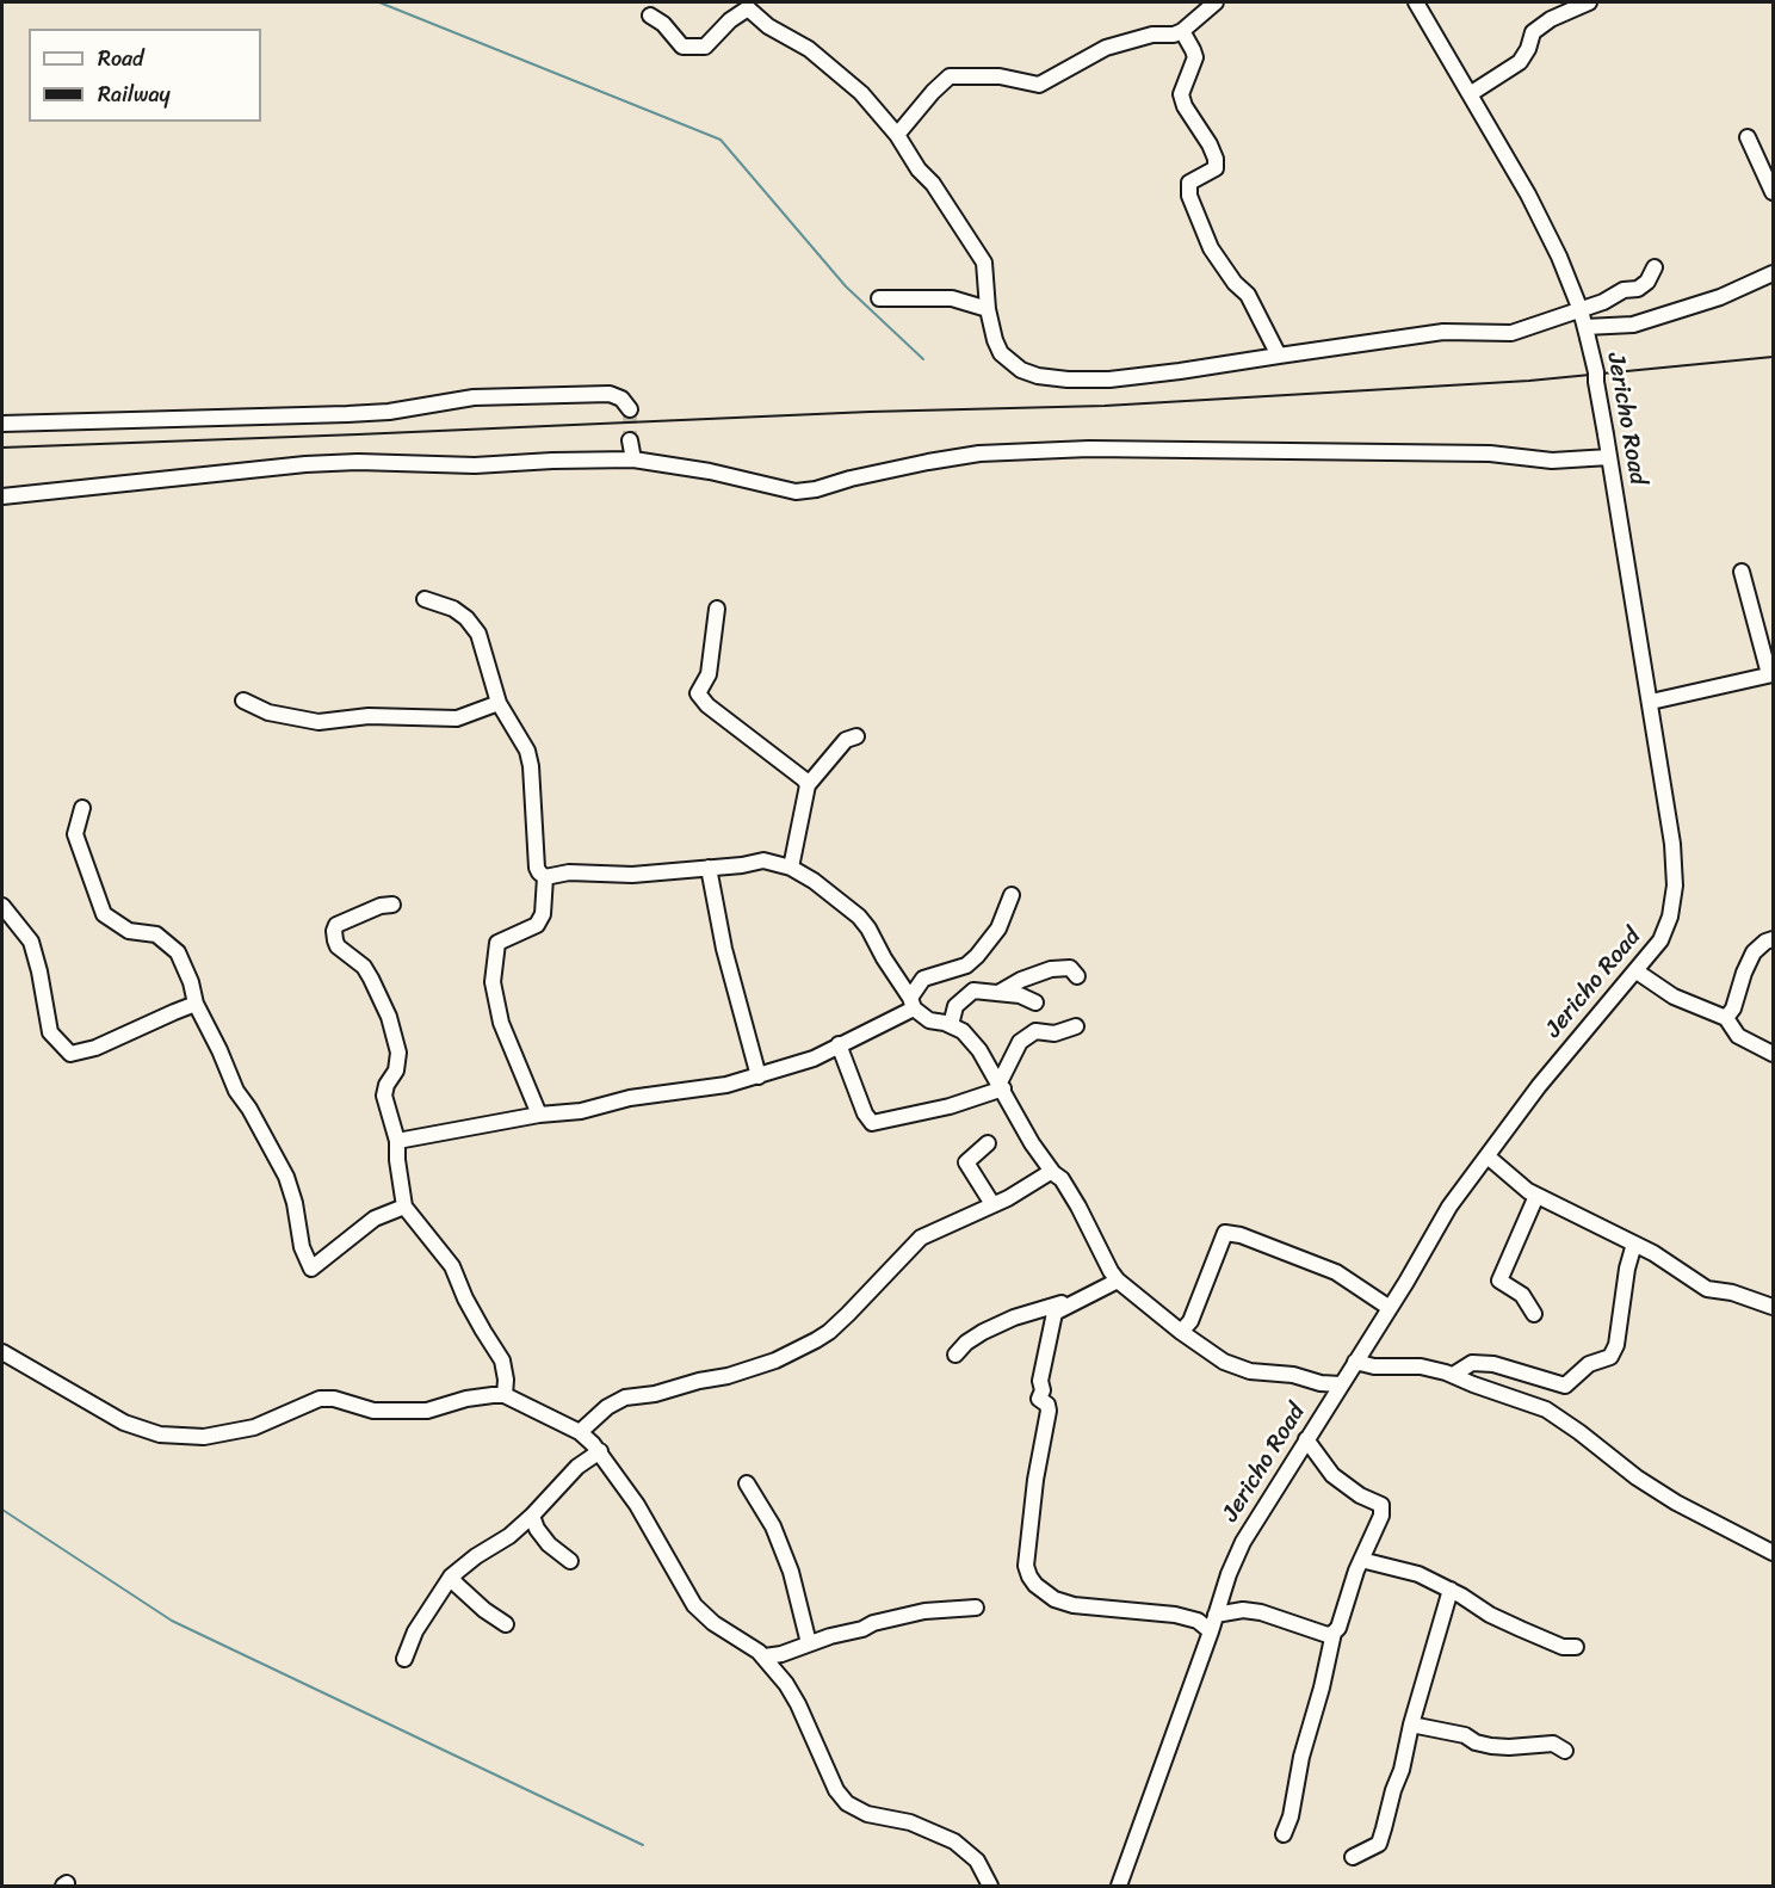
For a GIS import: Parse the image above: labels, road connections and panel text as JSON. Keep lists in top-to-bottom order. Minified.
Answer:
{"streets":{"street":["Jericho Road"]},"legend":["Road","Railway"]}
